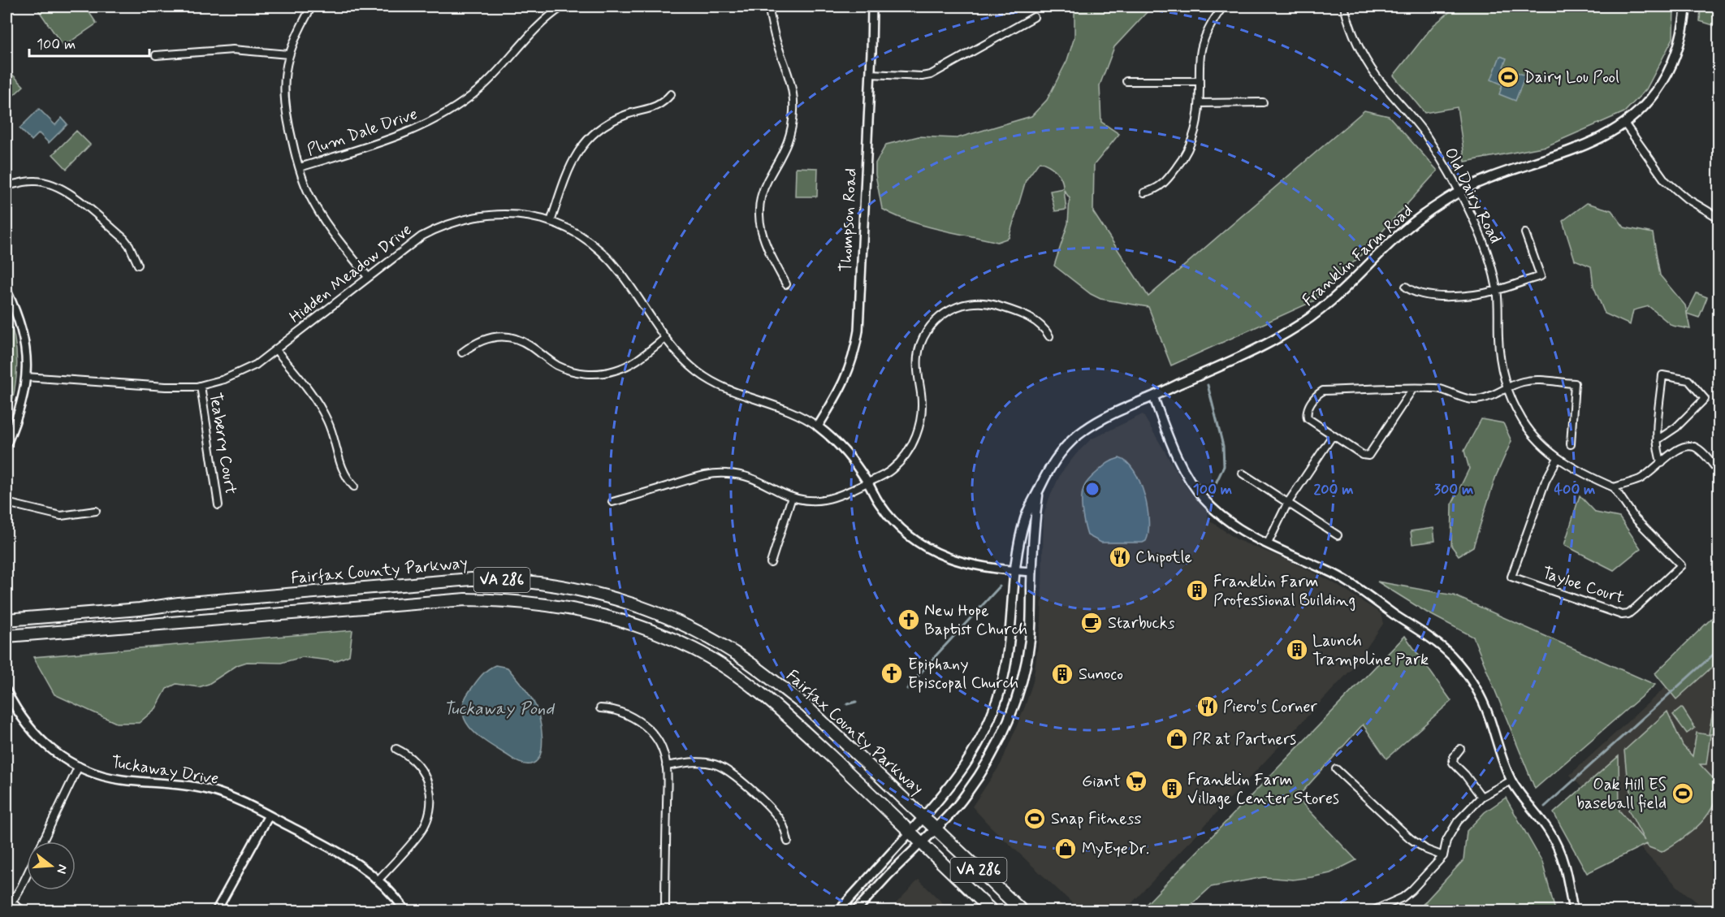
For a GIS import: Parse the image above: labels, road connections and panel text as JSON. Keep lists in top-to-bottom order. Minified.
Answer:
{"streets":{"highway":["Fairfax County Parkway","VA 286"],"main road":["Franklin Farm Road"],"street":["Plum Dale Drive","Old Dairy Road","Thompson Road","Hidden Meadow Drive","Teaberry Court","Tayloe Court","Tuckaway Drive"]},"crossings":[["Old Dairy Road","Franklin Farm Road"],["Old Dairy Road","Tayloe Court"],["Thompson Road","Hidden Meadow Drive"],["Franklin Farm Road","Hidden Meadow Drive"],["Franklin Farm Road","Fairfax County Parkway"],["Hidden Meadow Drive","Teaberry Court"]],"water":["Tuckaway Pond"],"places":{"sports":["Dairy Lou Pool","Oak Hill ES baseball field","Snap Fitness"],"restaurant":["Chipotle","Piero's Corner"],"building":["Franklin Farm Professional Building","Launch Trampoline Park","Sunoco","Franklin Farm Village Center Stores"],"church":["New Hope Baptist Church","Epiphany Episcopal Church"],"cafe":["Starbucks"],"shop":["PR at Partners","MyEyeDr."],"supermarket":["Giant"]},"scale_bar":"100 m","north":"right","rings":["100 m","200 m","300 m","400 m"]}
